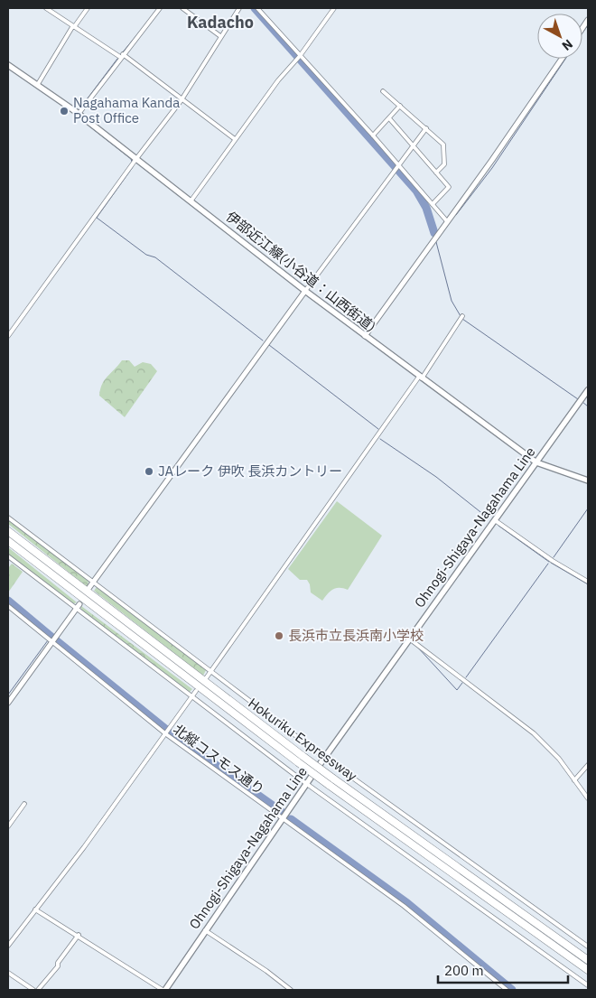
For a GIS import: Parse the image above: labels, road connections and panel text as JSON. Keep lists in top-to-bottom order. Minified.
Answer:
{"streets":{"highway":["Hokuriku Expressway"],"main road":["伊部近江線(小谷道：山西街道)","Ohnogi-Shigaya-Nagahama Line"],"street":["北縦コスモス通り"]},"crossings":[["伊部近江線(小谷道：山西街道)","Ohnogi-Shigaya-Nagahama Line"],["Ohnogi-Shigaya-Nagahama Line","北縦コスモス通り"]],"districts":["Kadacho"],"places":["Nagahama Kanda Post Office","JAレーク 伊吹 長浜カントリー","長浜市立長浜南小学校"],"scale_bar":"200 m","north":"bottom right"}
